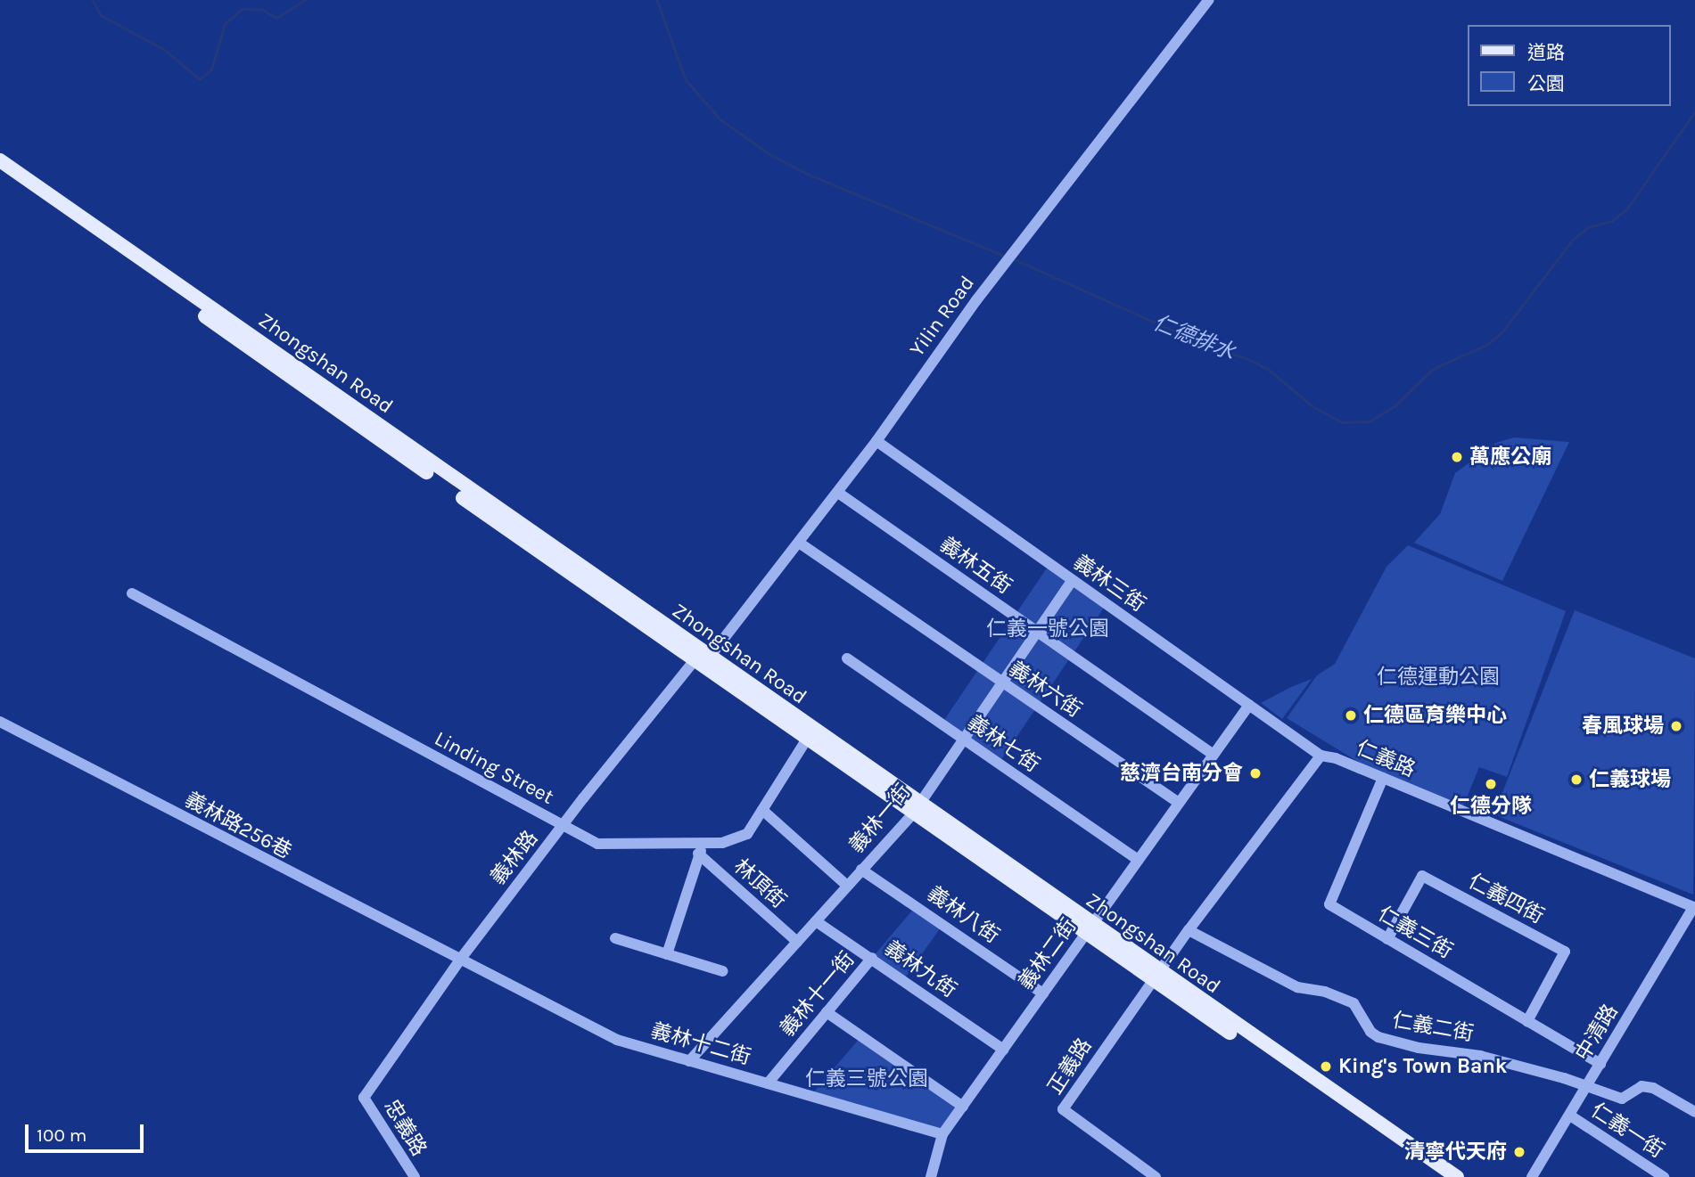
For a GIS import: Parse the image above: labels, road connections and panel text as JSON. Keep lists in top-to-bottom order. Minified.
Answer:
{"streets":{"main road":["Zhongshan Road"],"street":["Yilin Road","義林五街","義林三街","義林六街","義林七街","仁義路","Linding Street","義林一街","義林路256巷","義林路","林頂街","仁義四街","義林八街","仁義三街","義林二街","義林九街","義林十一街","仁義二街","中清路","義林十二街","正義路","忠義路","仁義一街"]},"crossings":[["Yilin Road","Zhongshan Road"],["Yilin Road","義林五街"],["Yilin Road","義林三街"],["Yilin Road","義林六街"],["Yilin Road","義林路"],["Zhongshan Road","Linding Street"],["Zhongshan Road","義林一街"],["Zhongshan Road","義林路"],["Zhongshan Road","義林二街"],["Zhongshan Road","正義路"],["義林五街","義林一街"],["義林五街","義林二街"],["義林三街","仁義路"],["義林三街","義林一街"],["義林三街","義林二街"],["義林六街","義林一街"],["義林六街","義林二街"],["義林七街","義林一街"],["義林七街","義林二街"],["仁義路","仁義三街"],["仁義路","中清路"],["Linding Street","義林路"],["義林一街","林頂街"],["義林一街","義林八街"],["義林一街","義林九街"],["義林一街","義林十二街"],["義林路256巷","義林路"],["義林路256巷","義林十二街"],["義林路","義林十二街"],["義林路","忠義路"],["仁義四街","仁義三街"],["義林八街","義林二街"],["仁義三街","中清路"],["義林二街","義林九街"],["義林二街","義林十二街"],["義林九街","義林十一街"],["義林十一街","義林十二街"],["仁義二街","中清路"],["中清路","仁義一街"]],"water":["仁德排水"],"parks":["仁義一號公園","仁德運動公園","仁義三號公園"],"places":["萬應公廟","仁德區育樂中心","春風球場","慈濟台南分會","仁義球場","仁德分隊","King's Town Bank","清寧代天府"],"legend":["道路","公園"],"scale_bar":"100 m"}
